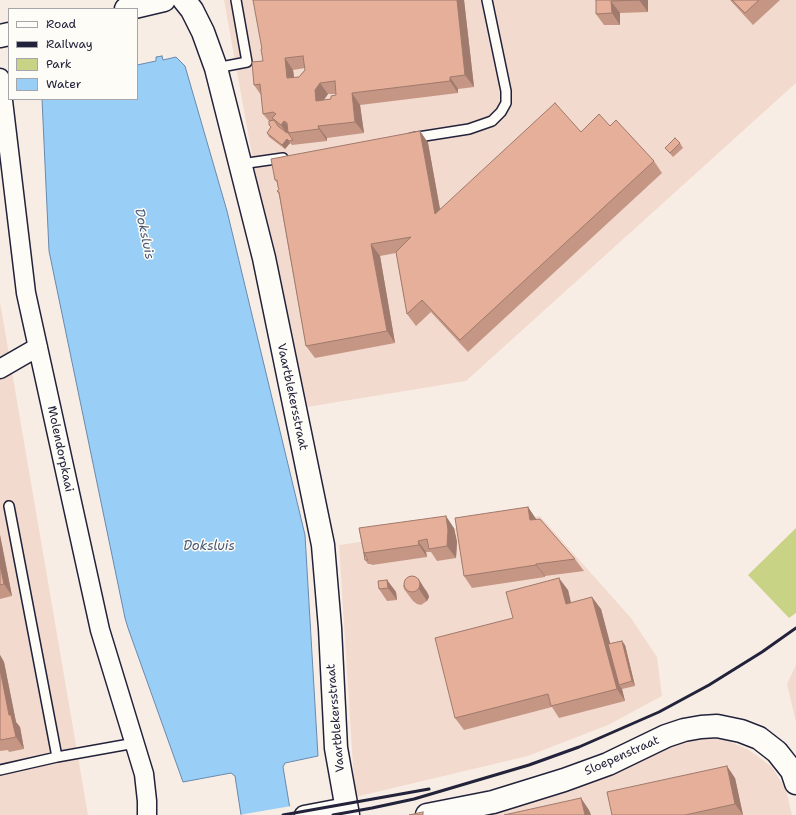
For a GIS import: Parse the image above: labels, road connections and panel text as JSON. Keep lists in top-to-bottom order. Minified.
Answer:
{"streets":{"street":["Vaartblekersstraat","Molendorpkaai","Sloepenstraat"]},"water":["Doksluis"],"legend":["Road","Railway","Park","Water"]}
